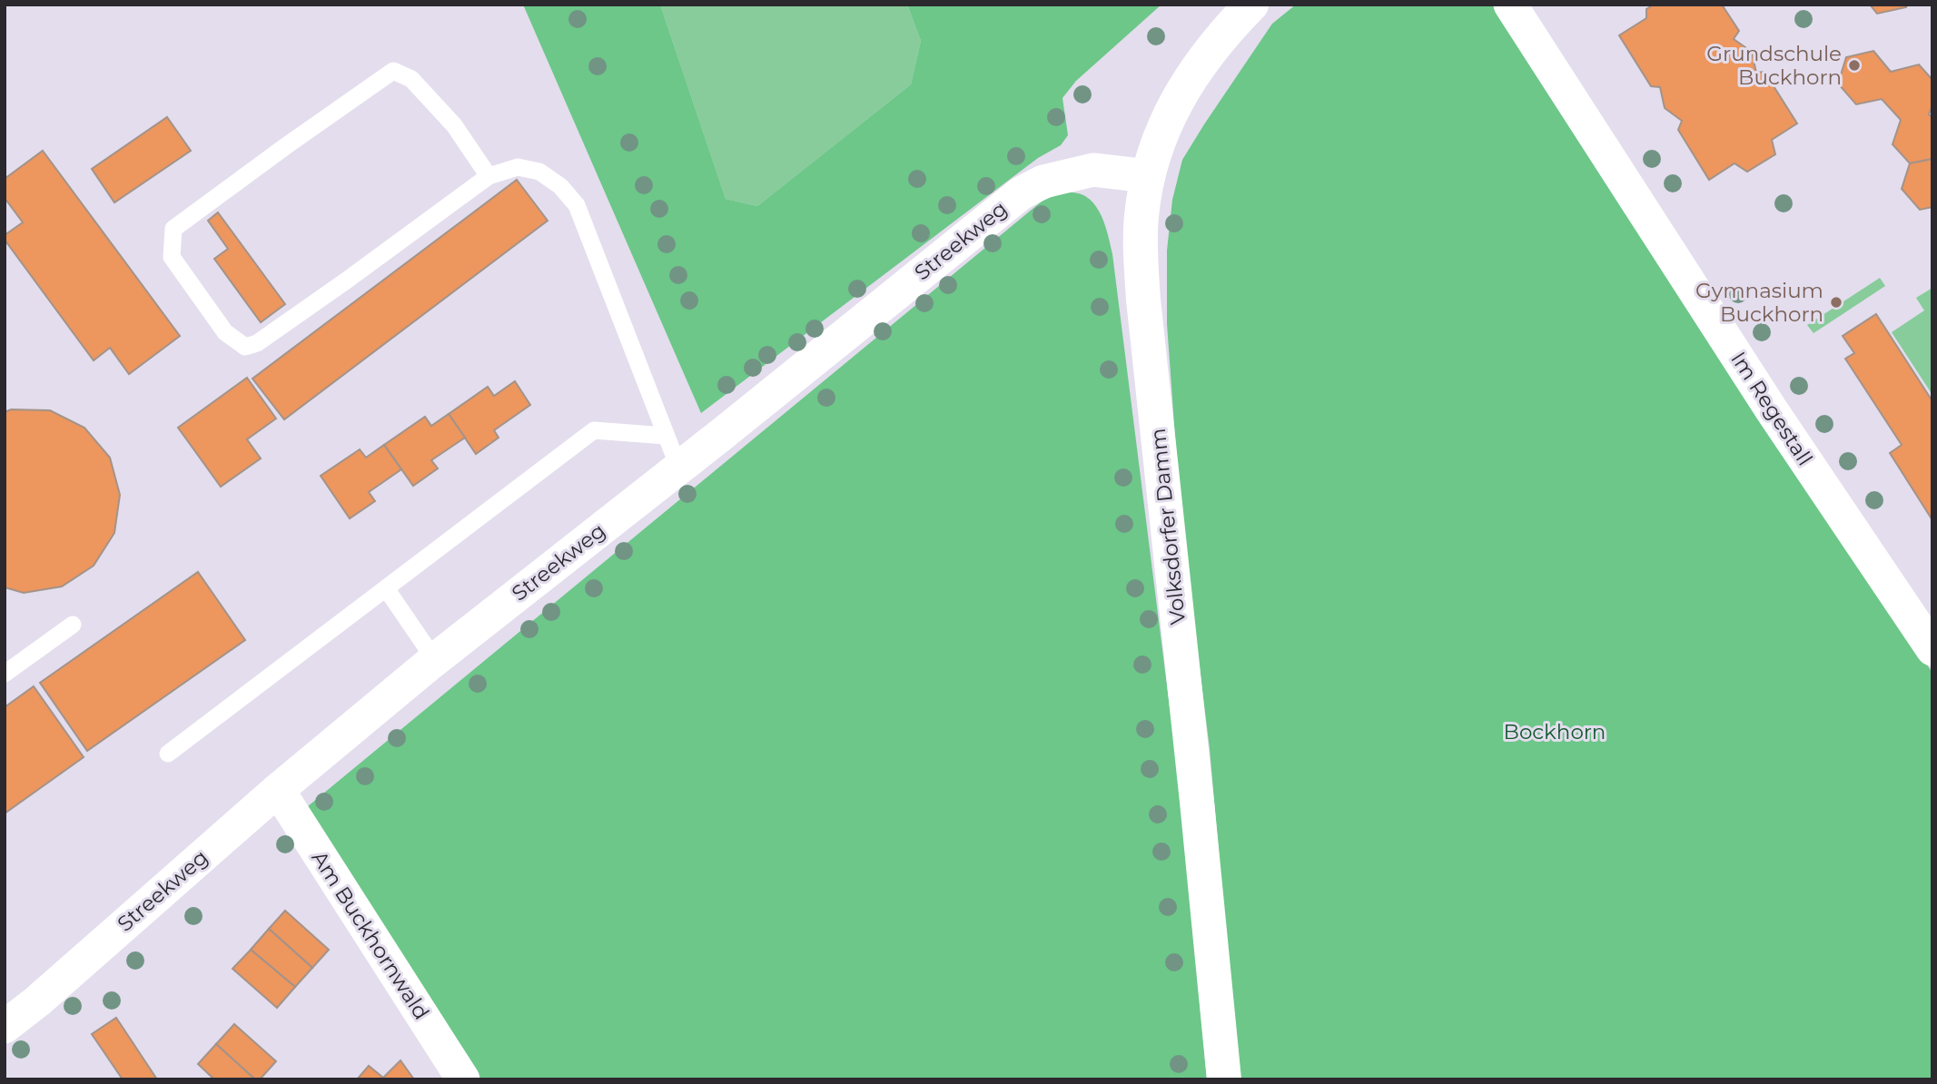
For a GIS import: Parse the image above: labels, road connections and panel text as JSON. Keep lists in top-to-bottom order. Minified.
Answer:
{"streets":{"main road":["Volksdorfer Damm"],"street":["Streekweg","Im Regestall","Am Buckhornwald"]},"crossings":[["Streekweg","Volksdorfer Damm"],["Streekweg","Am Buckhornwald"]],"parks":["Bockhorn"],"places":["Grundschule Buckhorn","Gymnasium Buckhorn"]}
